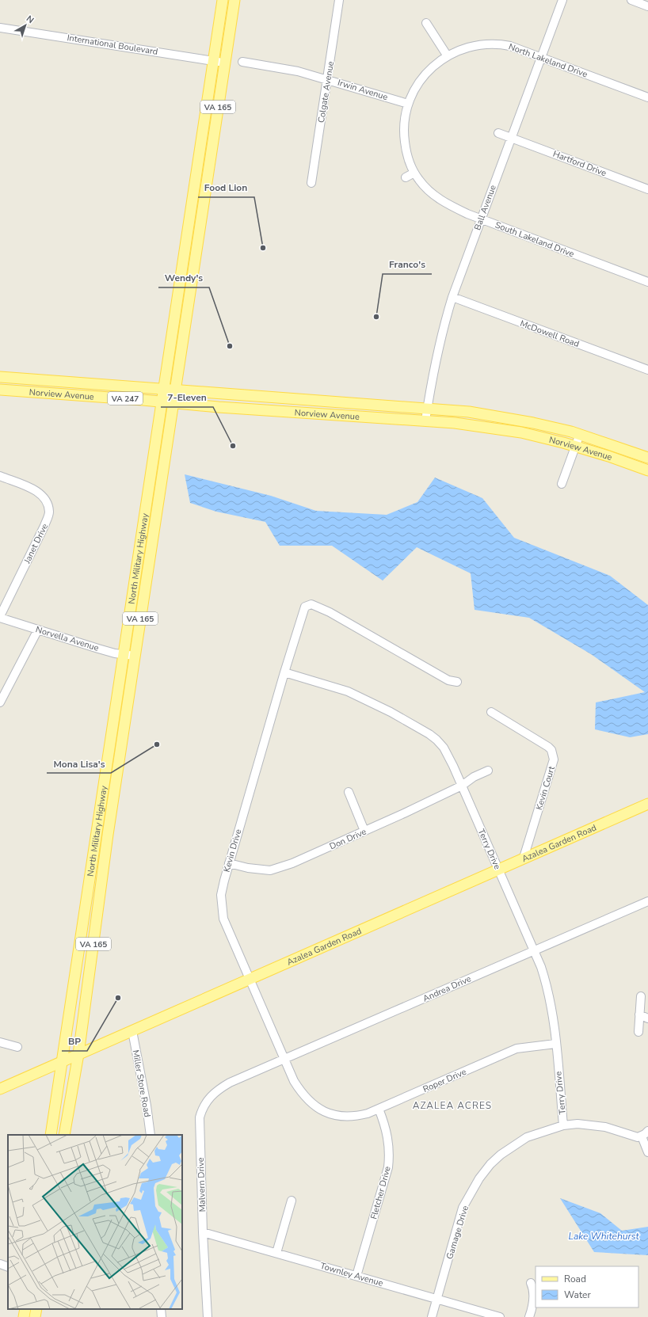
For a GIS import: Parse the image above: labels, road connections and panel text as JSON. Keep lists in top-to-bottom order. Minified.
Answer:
{"streets":{"main road":["VA 165","Norview Avenue","VA 247","North Military Highway","Azalea Garden Road"],"street":["International Boulevard","North Lakeland Drive","Irwin Avenue","Colgate Avenue","Hartford Drive","Ball Avenue","South Lakeland Drive","McDowell Road","Janet Drive","Norvella Avenue","Kevin Court","Don Drive","Terry Drive","Kevin Drive","Andrea Drive","Roper Drive","Miller Store Road","Malvern Drive","Fletcher Drive","Gamage Drive","Townley Avenue"]},"crossings":[["International Boulevard","North Military Highway"],["North Lakeland Drive","Irwin Avenue"],["North Lakeland Drive","Ball Avenue"],["North Lakeland Drive","South Lakeland Drive"],["Irwin Avenue","Colgate Avenue"],["Irwin Avenue","South Lakeland Drive"],["Hartford Drive","Ball Avenue"],["Ball Avenue","South Lakeland Drive"],["Ball Avenue","McDowell Road"],["Ball Avenue","Norview Avenue"],["Norview Avenue","North Military Highway"],["Janet Drive","Norvella Avenue"],["North Military Highway","Norvella Avenue"],["North Military Highway","Azalea Garden Road"],["Kevin Court","Azalea Garden Road"],["Don Drive","Terry Drive"],["Don Drive","Kevin Drive"],["Azalea Garden Road","Terry Drive"],["Azalea Garden Road","Kevin Drive"],["Azalea Garden Road","Miller Store Road"],["Terry Drive","Kevin Drive"],["Terry Drive","Andrea Drive"],["Terry Drive","Roper Drive"],["Terry Drive","Gamage Drive"],["Kevin Drive","Andrea Drive"],["Kevin Drive","Roper Drive"],["Andrea Drive","Malvern Drive"],["Roper Drive","Fletcher Drive"],["Malvern Drive","Townley Avenue"],["Fletcher Drive","Townley Avenue"],["Gamage Drive","Townley Avenue"]],"districts":["AZALEA ACRES"],"water":["Lake Whitehurst"],"places":["Food Lion","Franco's","Wendy's","7-Eleven","Mona Lisa's","BP"],"legend":["Road","Water"],"north":"top right"}
